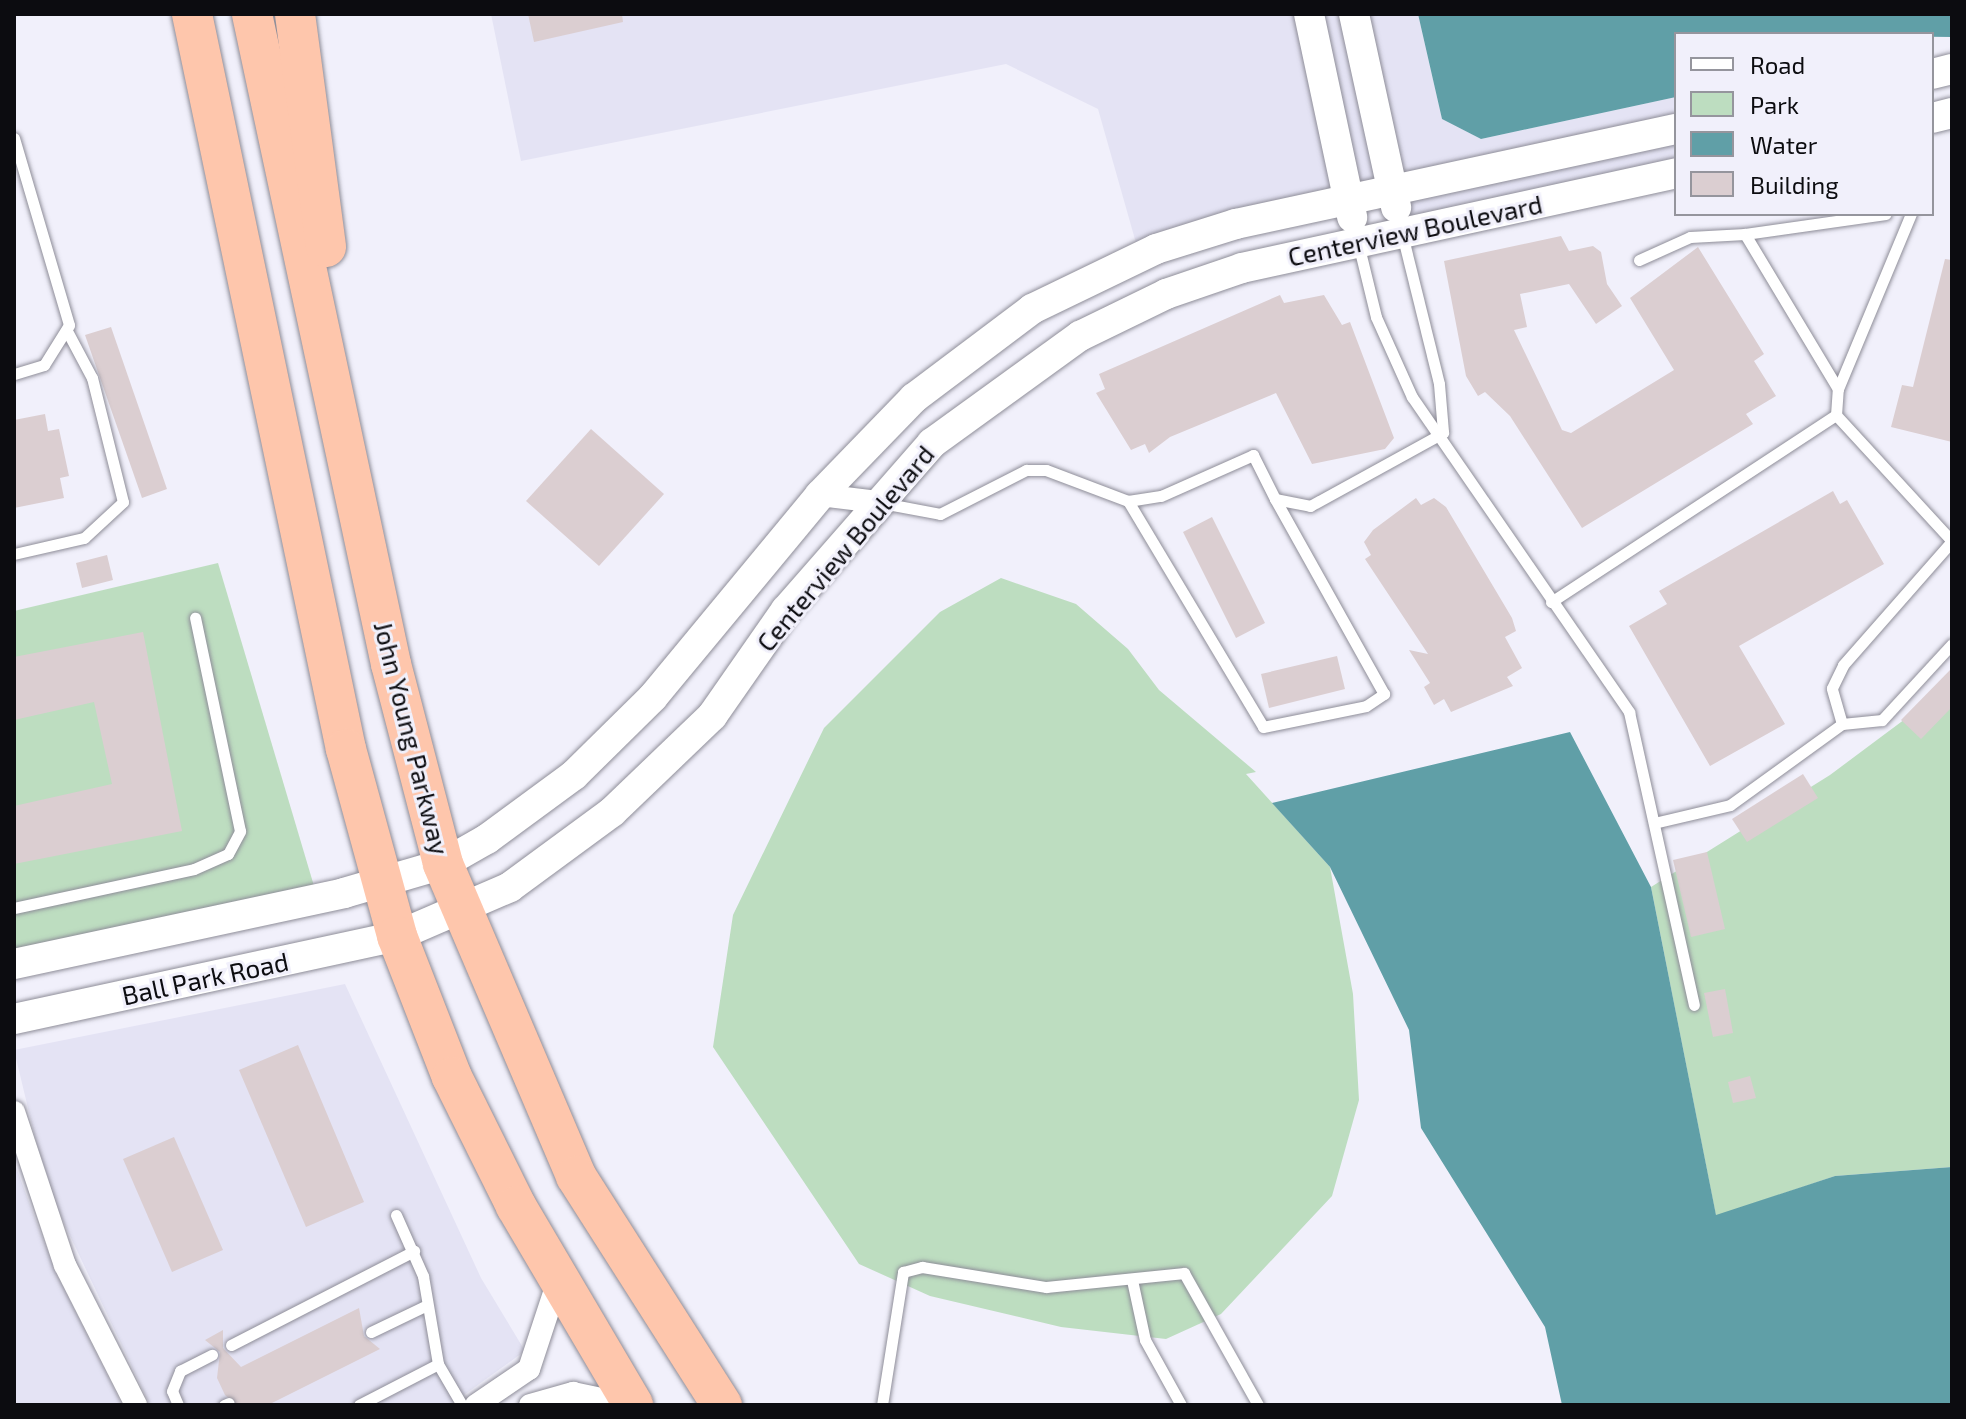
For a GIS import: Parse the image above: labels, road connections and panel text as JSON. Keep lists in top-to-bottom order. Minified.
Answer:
{"streets":{"highway":["John Young Parkway"],"street":["Centerview Boulevard","Ball Park Road"]},"crossings":[["Centerview Boulevard","John Young Parkway"],["Centerview Boulevard","Ball Park Road"]],"legend":["Road","Park","Water","Building"]}
